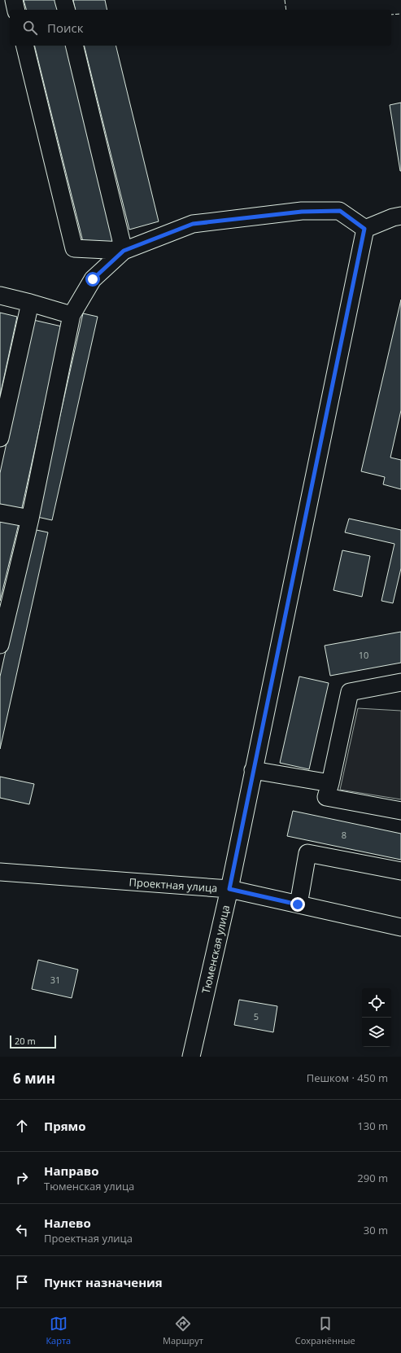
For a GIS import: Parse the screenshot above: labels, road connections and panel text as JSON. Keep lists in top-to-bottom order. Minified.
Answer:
{"streets":{"street":["Проектная улица","Тюменская улица"]},"crossings":[["Проектная улица","Тюменская улица"]],"house_numbers":["10","8","31","5"],"scale_bar":"20 m","page":{"search":"Поиск","scale":"20 m","heading":["6 мин","Пешком · 450 m"],"list":[["Прямо","130 m"],["Направо","Тюменская улица","290 m"],["Налево","Проектная улица","30 m"],"Пункт назначения"],"nav":["Карта","Маршрут","Сохранённые"]}}
